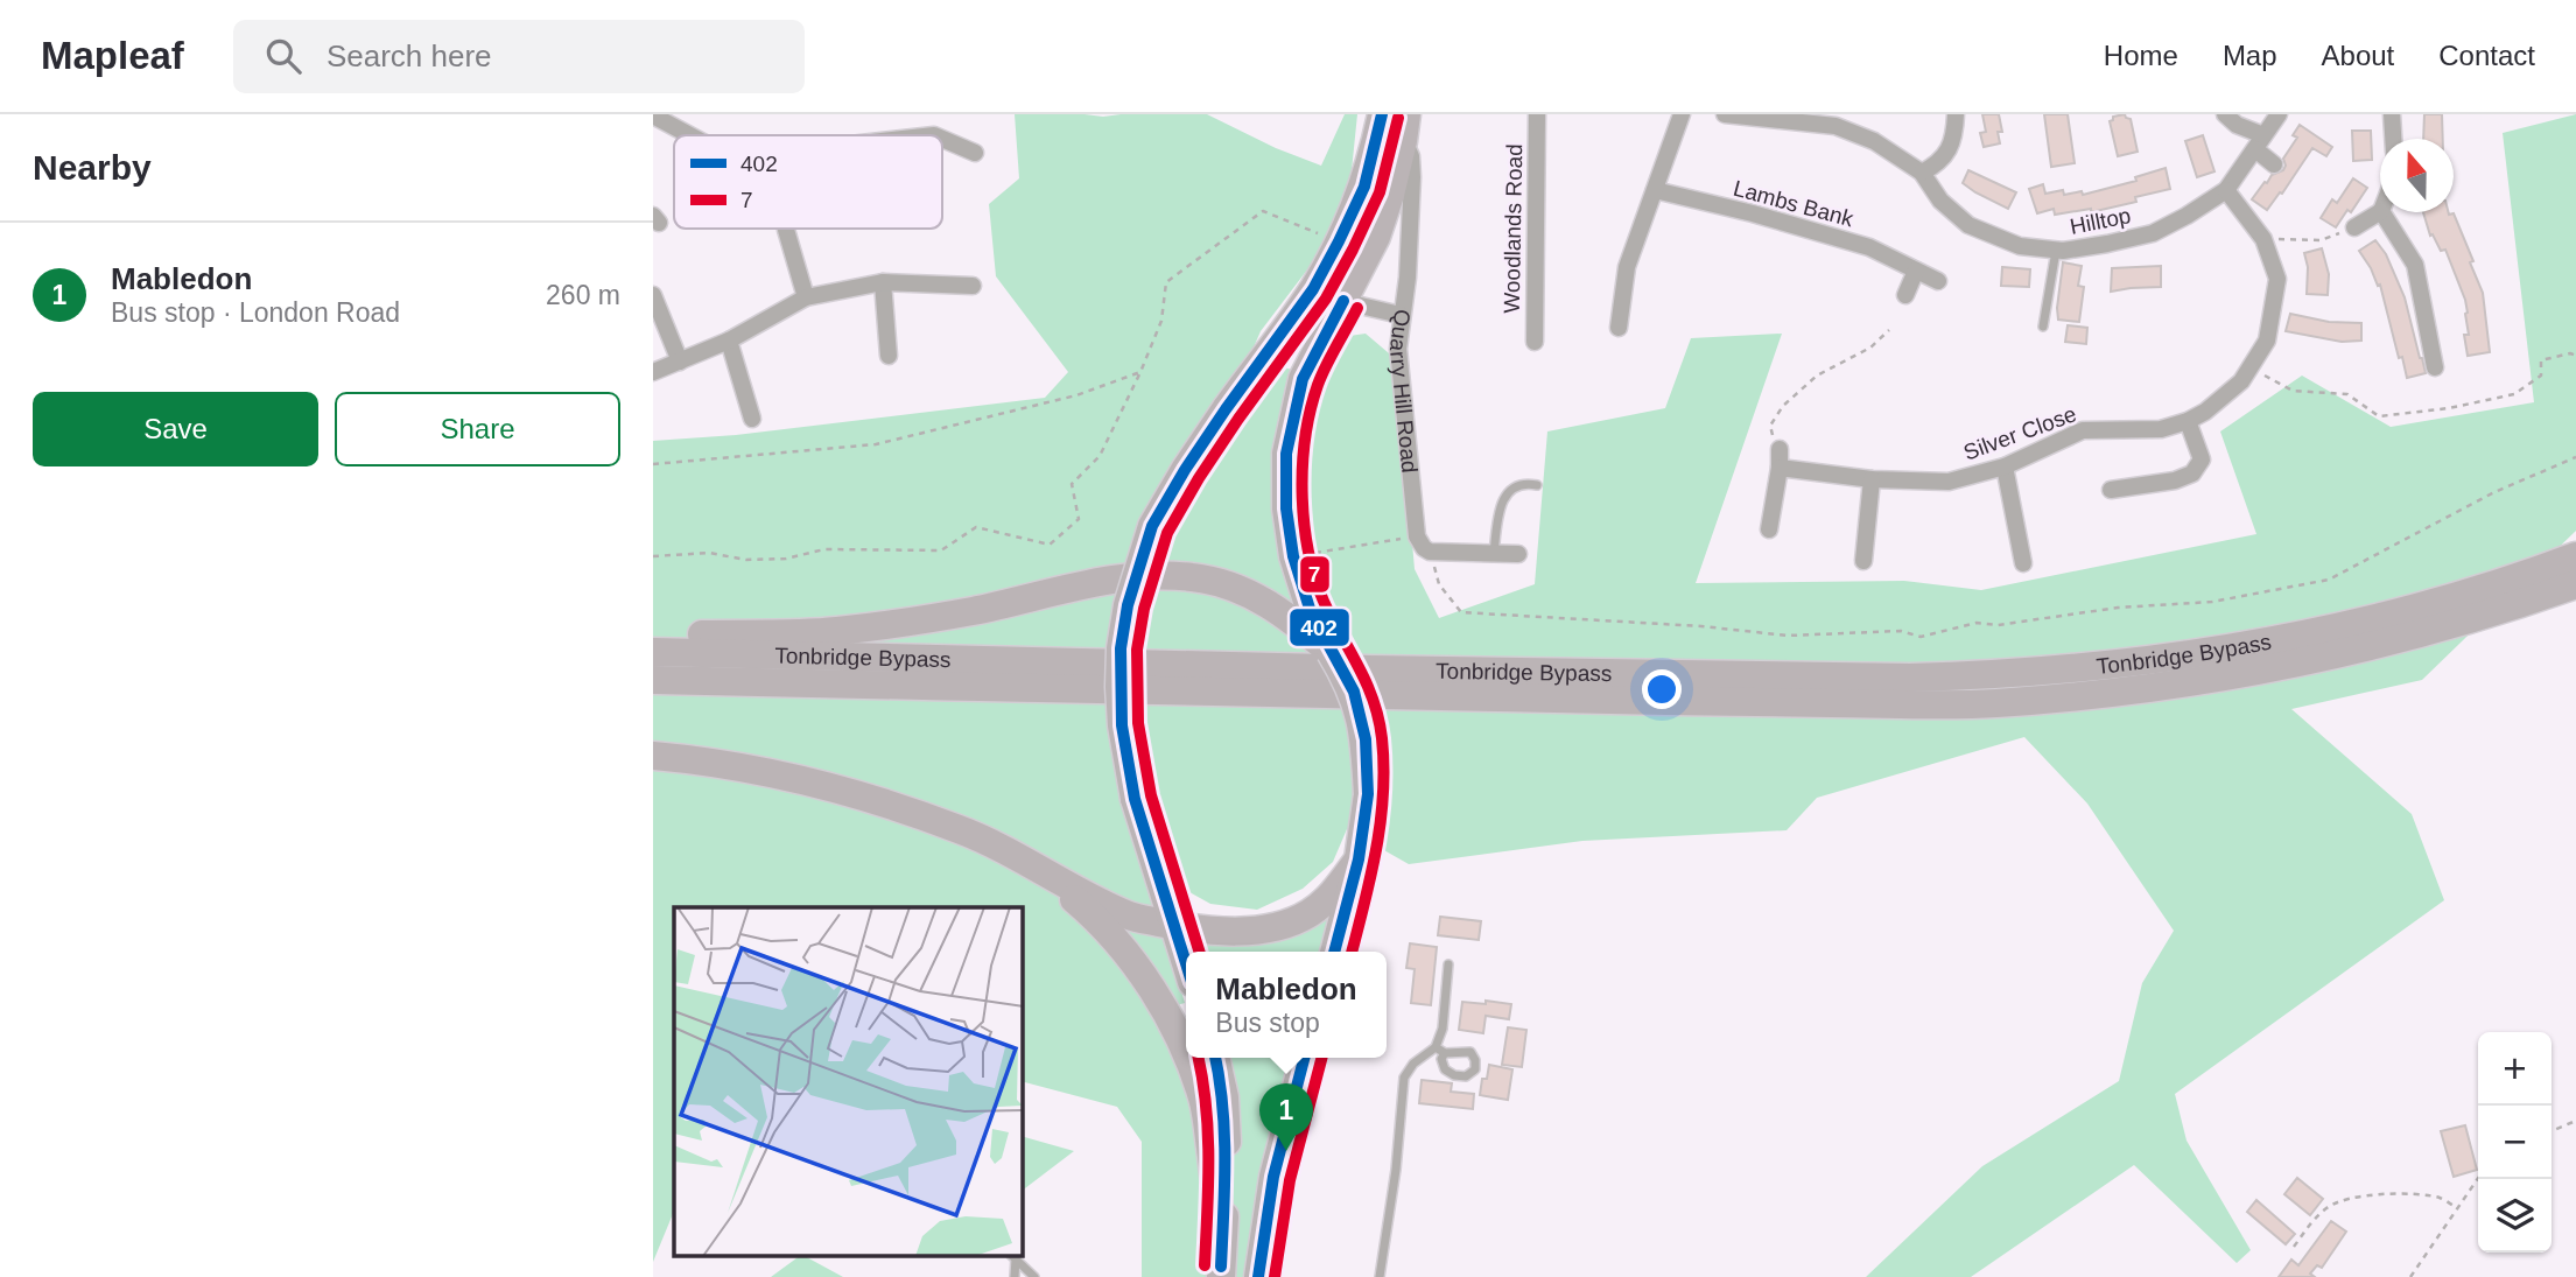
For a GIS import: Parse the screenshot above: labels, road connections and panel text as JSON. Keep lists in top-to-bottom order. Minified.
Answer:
{"streets":{"highway":["Quarry Hill Road","Tonbridge Bypass"],"street":["Lambs Bank","Hilltop","Woodlands Road","Silver Close"]},"crossings":[["Hilltop","Silver Close"]],"lines":["transit line 402","transit line 7"],"legend":["402","7"],"north":"top","page":{"header":"Mapleaf","search":"Search here","nav":["Home","Map","About","Contact"],"heading":"Nearby","list":[{"mark":"1","name":"Mabledon","note":"Bus stop · London Road","value":"260 m"}],"buttons":["Save","Share"],"popup":["Mabledon","Bus stop"],"map_buttons":["+","−"],"pins":"1"}}
